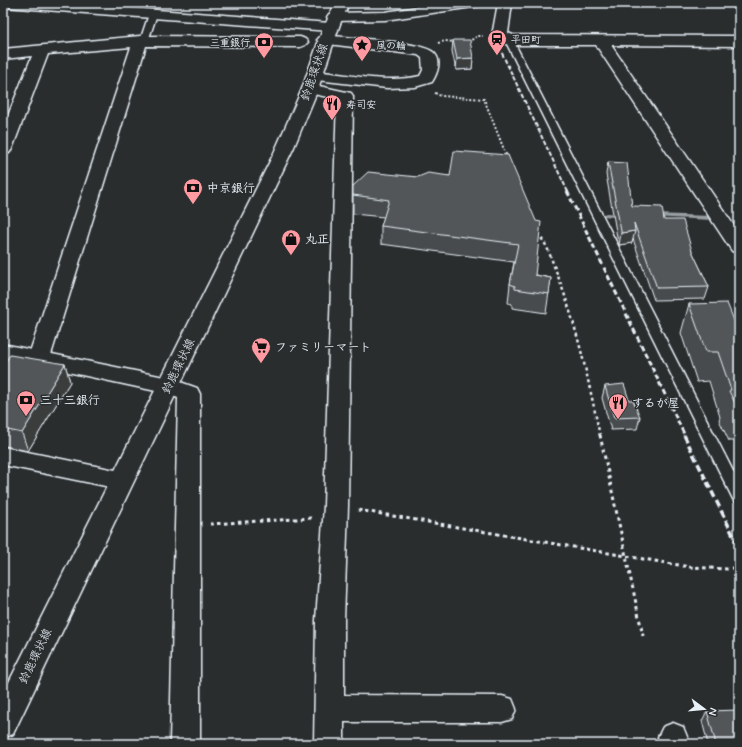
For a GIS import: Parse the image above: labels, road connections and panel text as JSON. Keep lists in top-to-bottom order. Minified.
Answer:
{"streets":{"street":["鈴鹿環状線"]},"places":{"station":["平田町"],"bank":["三重銀行","中京銀行","三十三銀行"],"place":["風の輪"],"restaurant":["寿司安","するが屋"],"shop":["丸正"],"supermarket":["ファミリーマート"]},"north":"right"}
